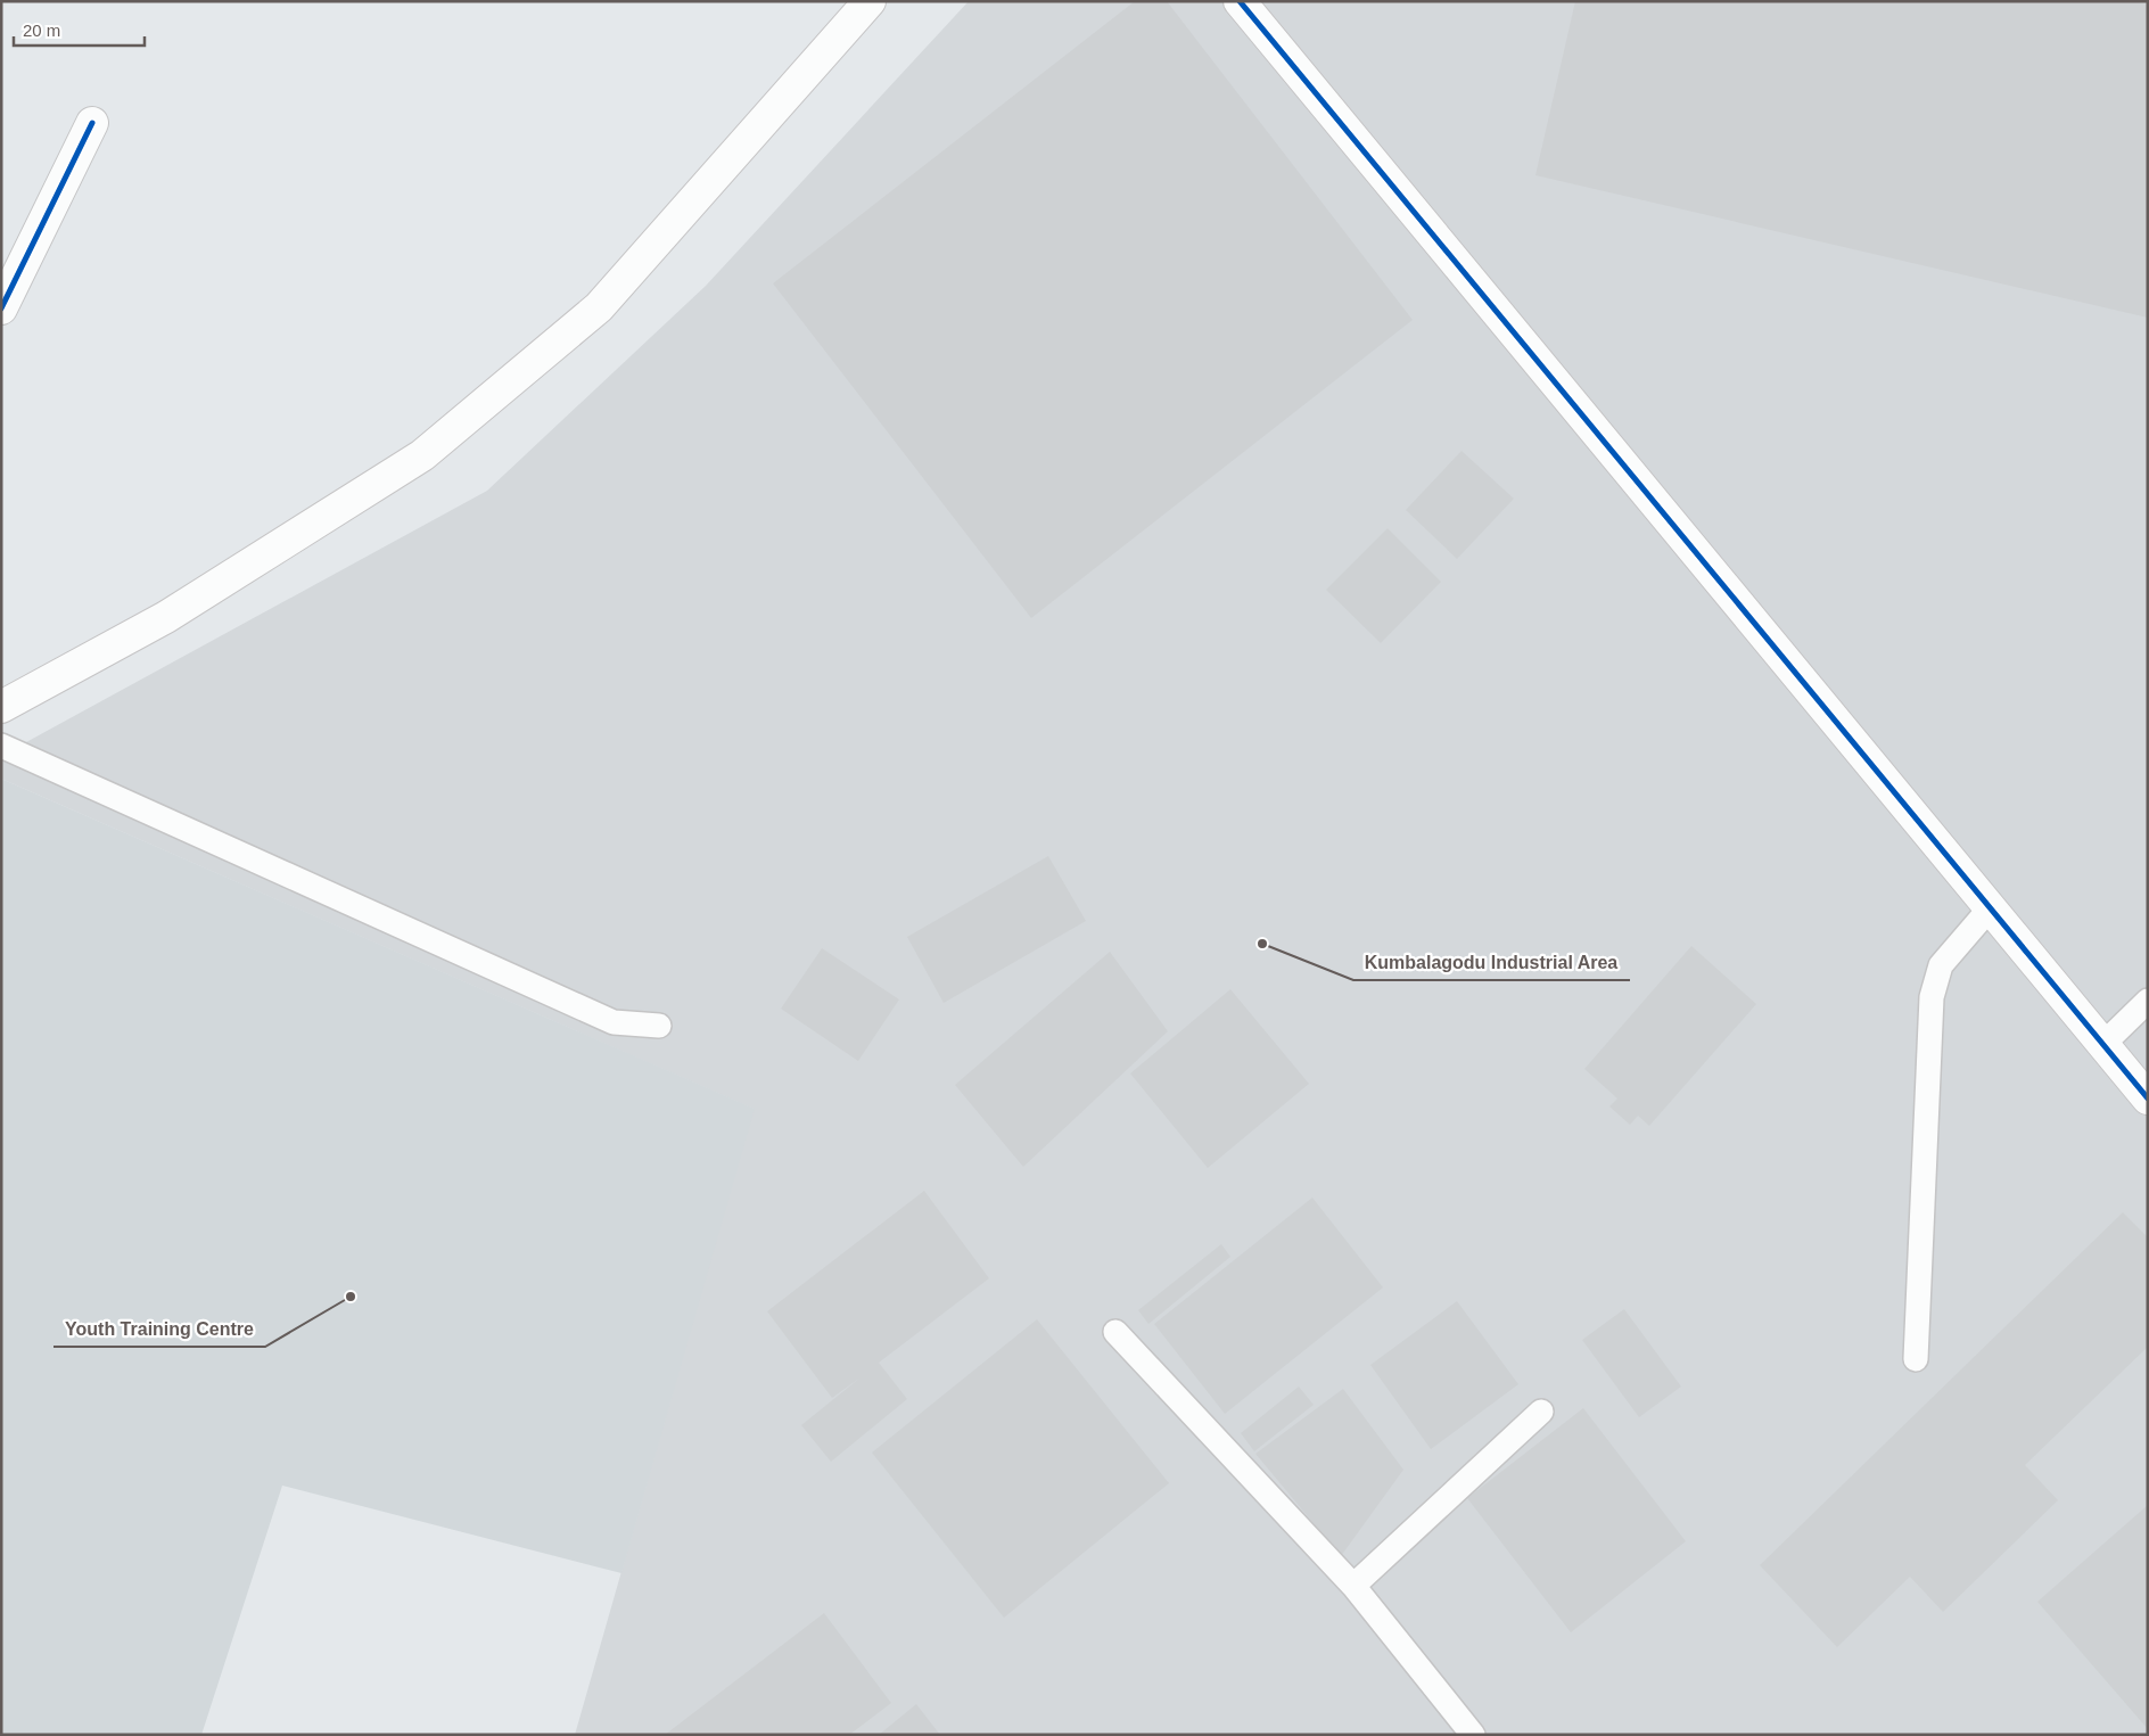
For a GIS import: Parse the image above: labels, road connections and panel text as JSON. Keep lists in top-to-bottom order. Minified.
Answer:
{"places":["Kumbalagodu Industrial Area","Youth Training Centre"],"scale_bar":"20 m"}
